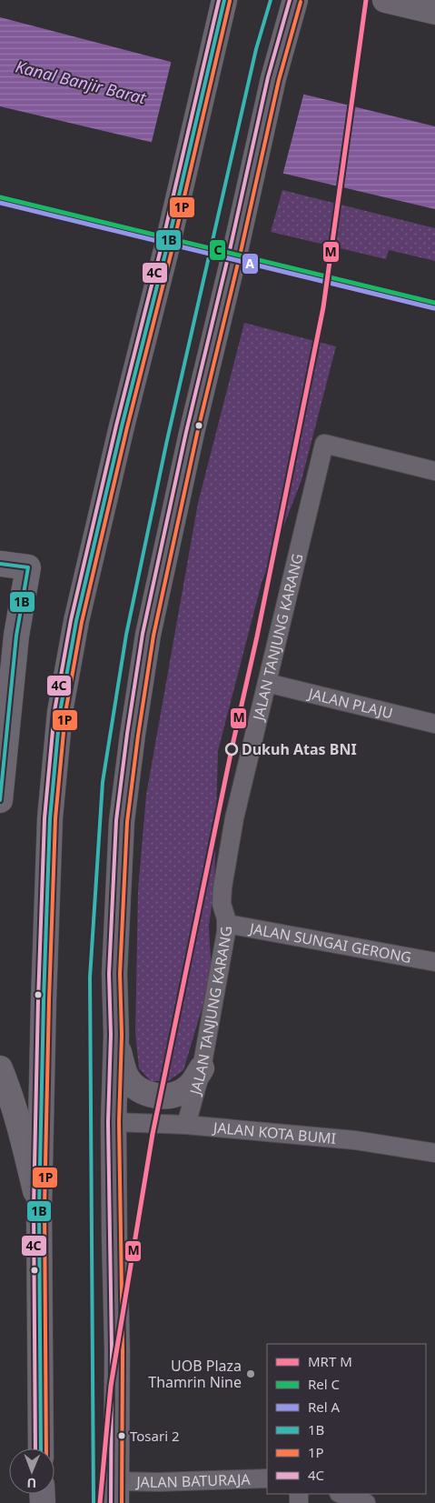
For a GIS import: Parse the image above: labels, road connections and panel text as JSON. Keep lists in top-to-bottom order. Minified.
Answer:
{"streets":{"street":["JALAN TANJUNG KARANG","JALAN PLAJU","JALAN SUNGAI GERONG","JALAN KOTA BUMI","JALAN BATURAJA"]},"crossings":[["JALAN TANJUNG KARANG","JALAN PLAJU"],["JALAN TANJUNG KARANG","JALAN SUNGAI GERONG"],["JALAN TANJUNG KARANG","JALAN KOTA BUMI"]],"water":["Kanal Banjir Barat"],"places":["Dukuh Atas BNI","UOB Plaza Thamrin Nine","Tosari 2"],"lines":["metro line M","transit line 1B","transit line 4C","transit line 1P","rail line C","rail line A"],"legend":["MRT M","Rel C","Rel A","1B","1P","4C"],"north":"bottom"}
